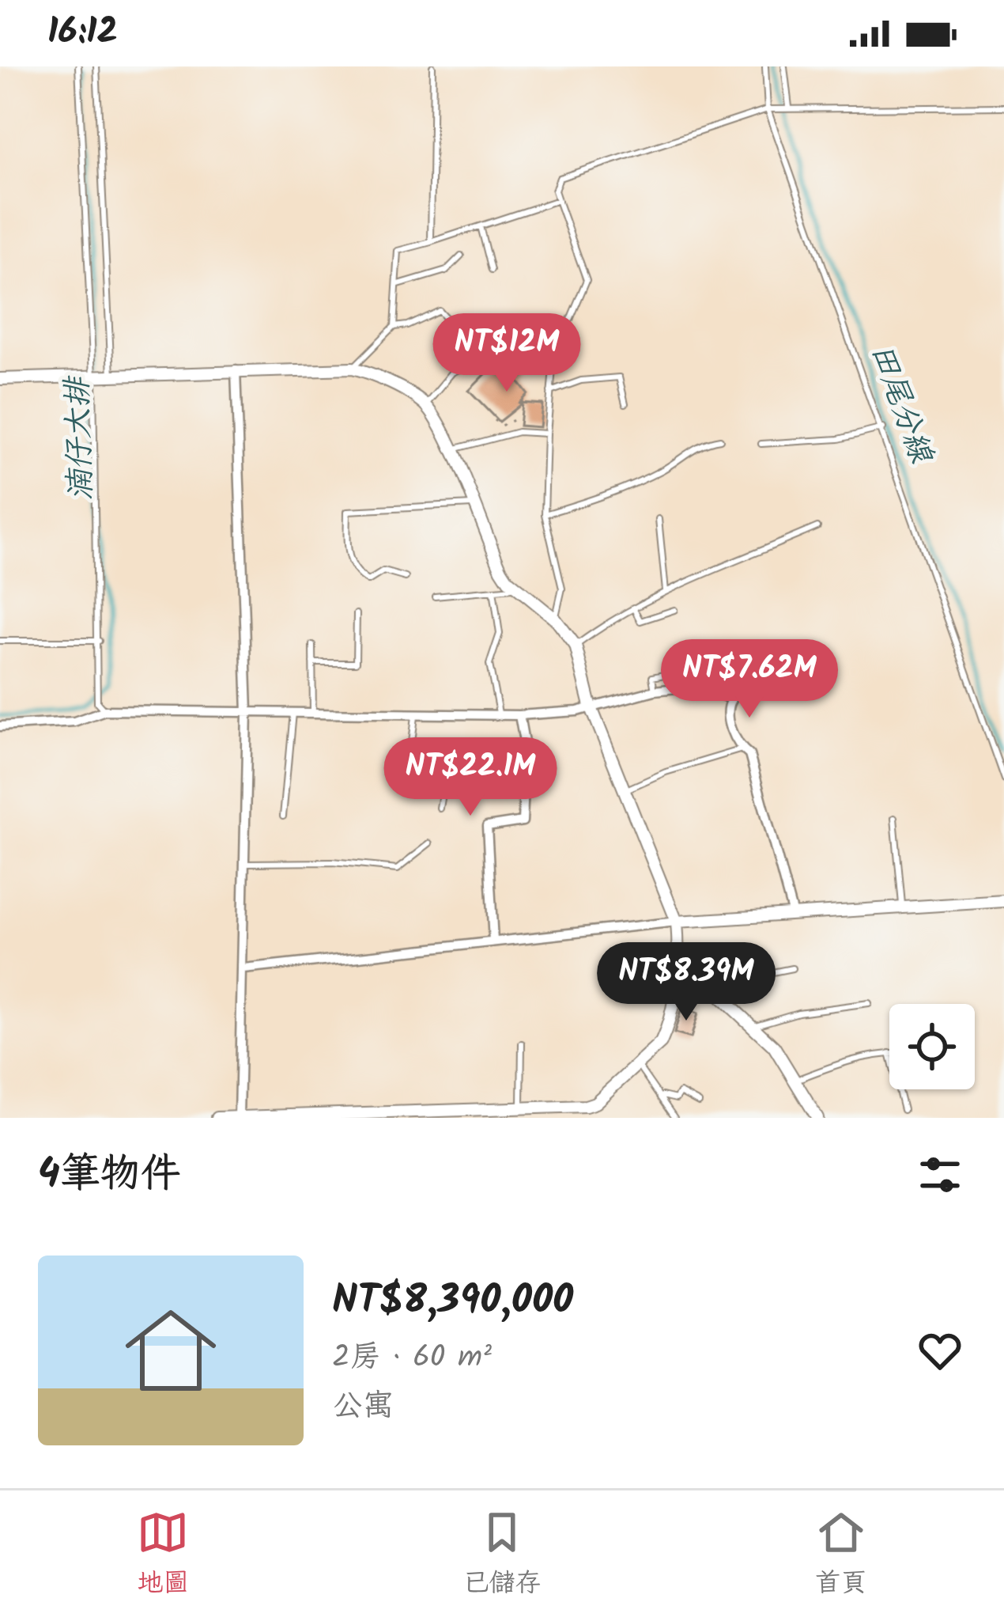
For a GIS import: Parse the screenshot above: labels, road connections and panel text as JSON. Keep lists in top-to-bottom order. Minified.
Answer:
{"water":["田尾分線","湳仔大排"],"page":{"status":"16:12","price":["NT$12M","NT$7.62M","NT$22.1M","NT$8.39M"],"heading":"4筆物件","list":[{"name":"NT$8,390,000","note":"2房 · 60 m² · 公寓"}],"tabs":["地圖","已儲存","首頁"]}}
